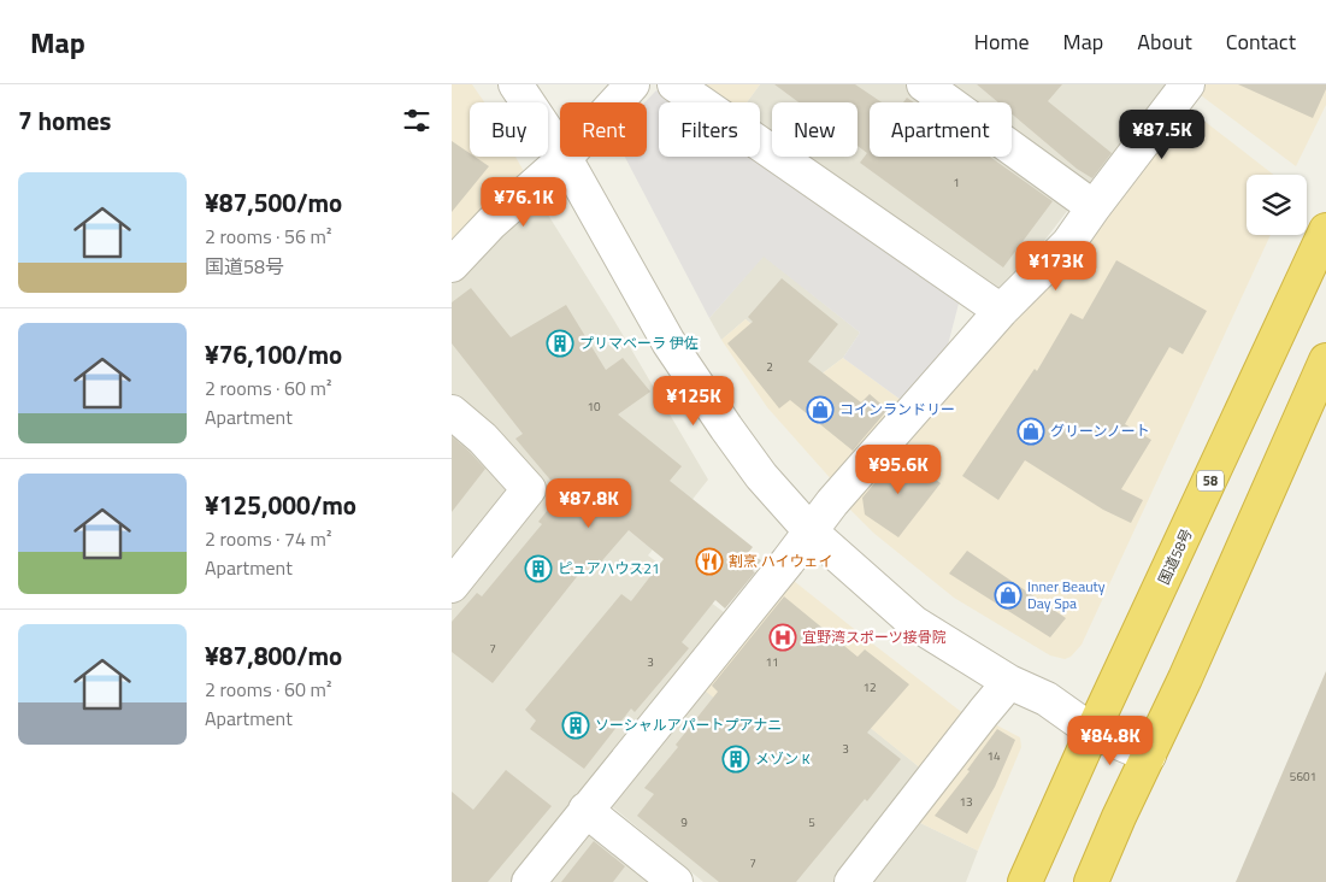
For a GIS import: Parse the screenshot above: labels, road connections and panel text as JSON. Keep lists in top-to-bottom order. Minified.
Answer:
{"streets":{"highway":["58","国道58号"]},"places":{"building":["プリマベーラ 伊佐","ピュアハウス21","ソーシャルアパートプアナニ","メゾン K"],"shop":["コインランドリー","グリーンノート","Inner Beauty Day Spa"],"restaurant":["割烹 ハイウェイ"],"hospital":["宜野湾スポーツ接骨院"]},"house_numbers":["1","2","10","7","3","11","12","3","14","5601","13","9","5","7"],"page":{"header":"Map","nav":["Home","Map","About","Contact"],"heading":"7 homes","chip":["Buy","Rent","Filters","New","Apartment"],"price":["¥87.5K","¥76.1K","¥173K","¥125K","¥95.6K","¥87.8K","¥84.8K"],"list":[{"name":"¥87,500/mo","note":"2 rooms · 56 m² · 国道58号"},{"name":"¥76,100/mo","note":"2 rooms · 60 m² · Apartment"},{"name":"¥125,000/mo","note":"2 rooms · 74 m² · Apartment"},{"name":"¥87,800/mo","note":"2 rooms · 60 m² · Apartment"}]}}
